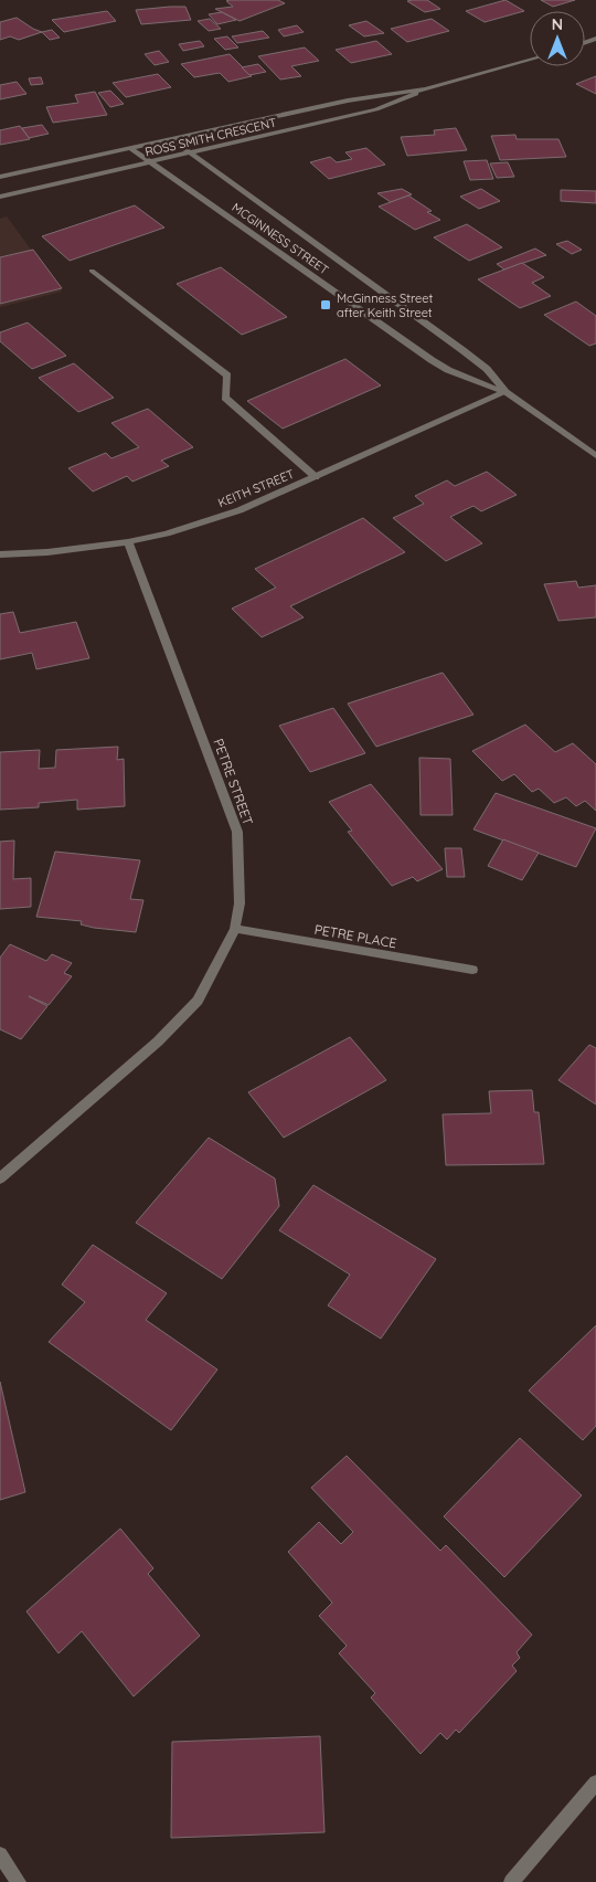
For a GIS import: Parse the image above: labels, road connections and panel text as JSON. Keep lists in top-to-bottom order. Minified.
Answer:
{"streets":{"street":["ROSS SMITH CRESCENT","MCGINNESS STREET","KEITH STREET","PETRE STREET","PETRE PLACE"]},"crossings":[["ROSS SMITH CRESCENT","MCGINNESS STREET"],["MCGINNESS STREET","KEITH STREET"],["KEITH STREET","PETRE STREET"],["PETRE STREET","PETRE PLACE"]],"places":{"transit":["McGinness Street after Keith Street"]},"north":"top"}
